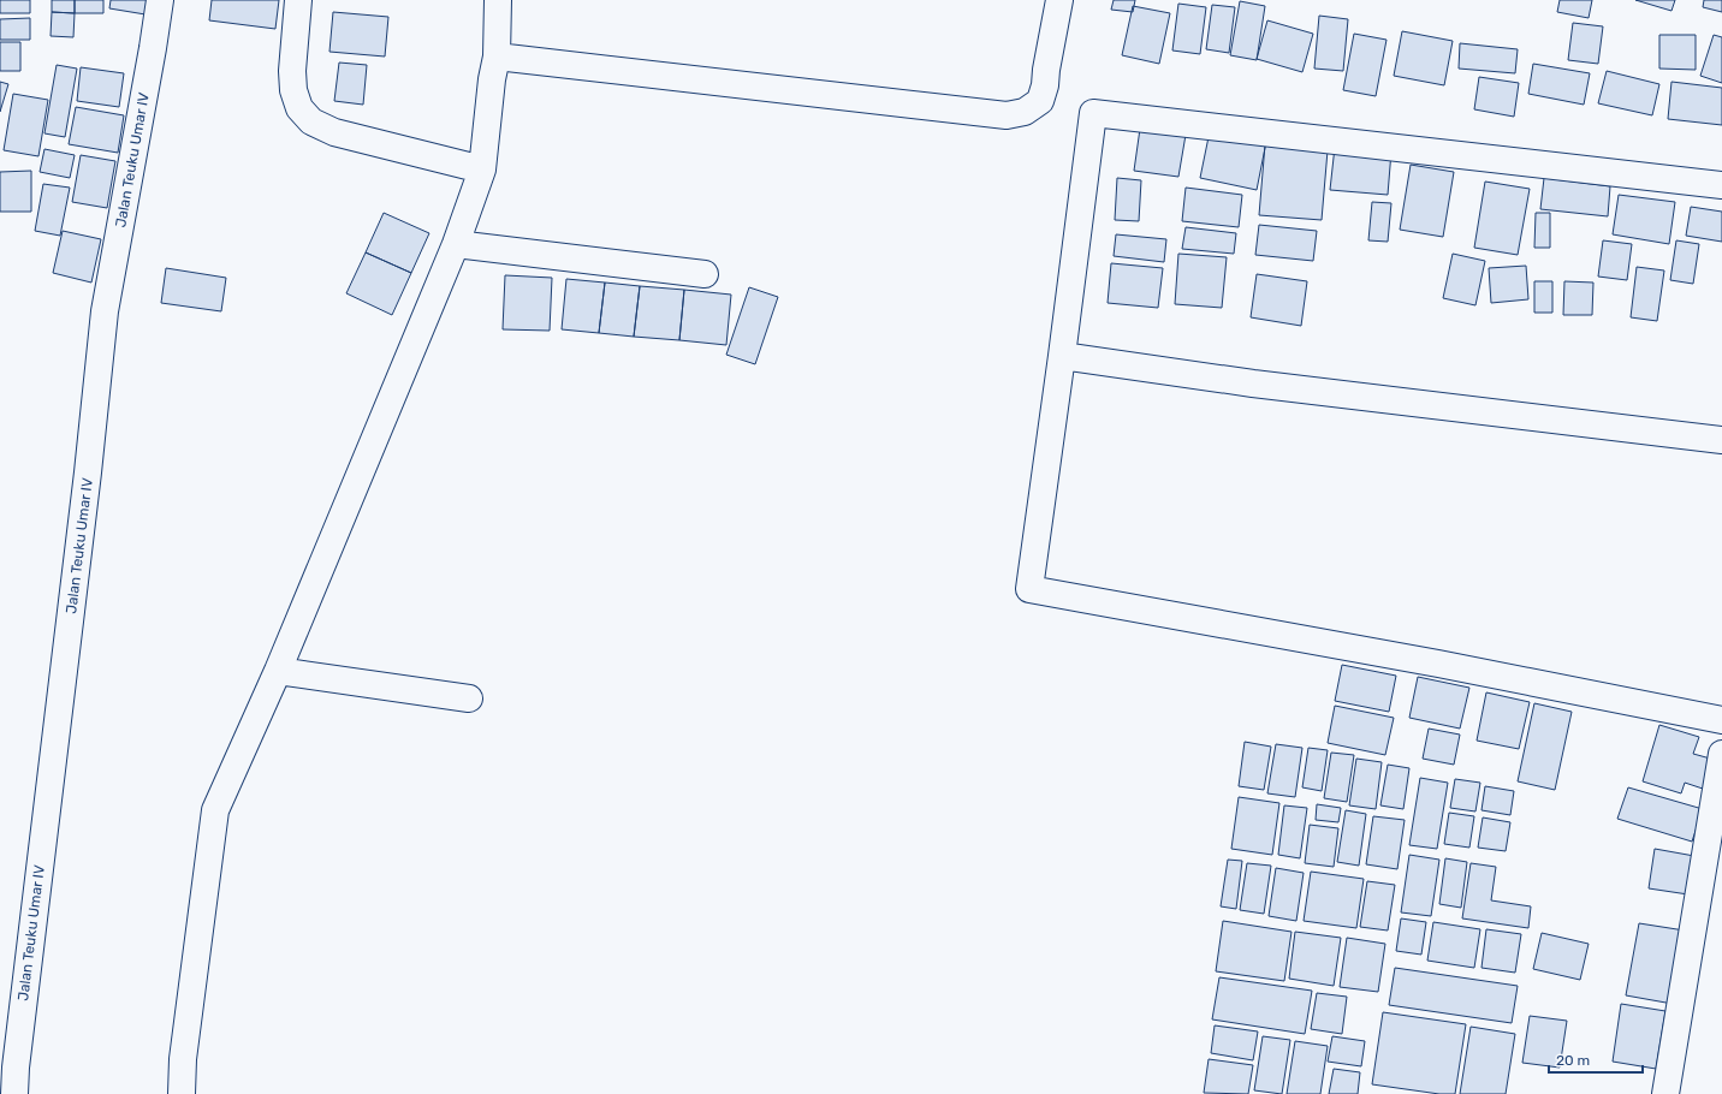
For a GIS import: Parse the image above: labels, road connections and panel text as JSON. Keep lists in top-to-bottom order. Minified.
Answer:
{"streets":{"street":["Jalan Teuku Umar IV"]},"scale_bar":"20 m"}
